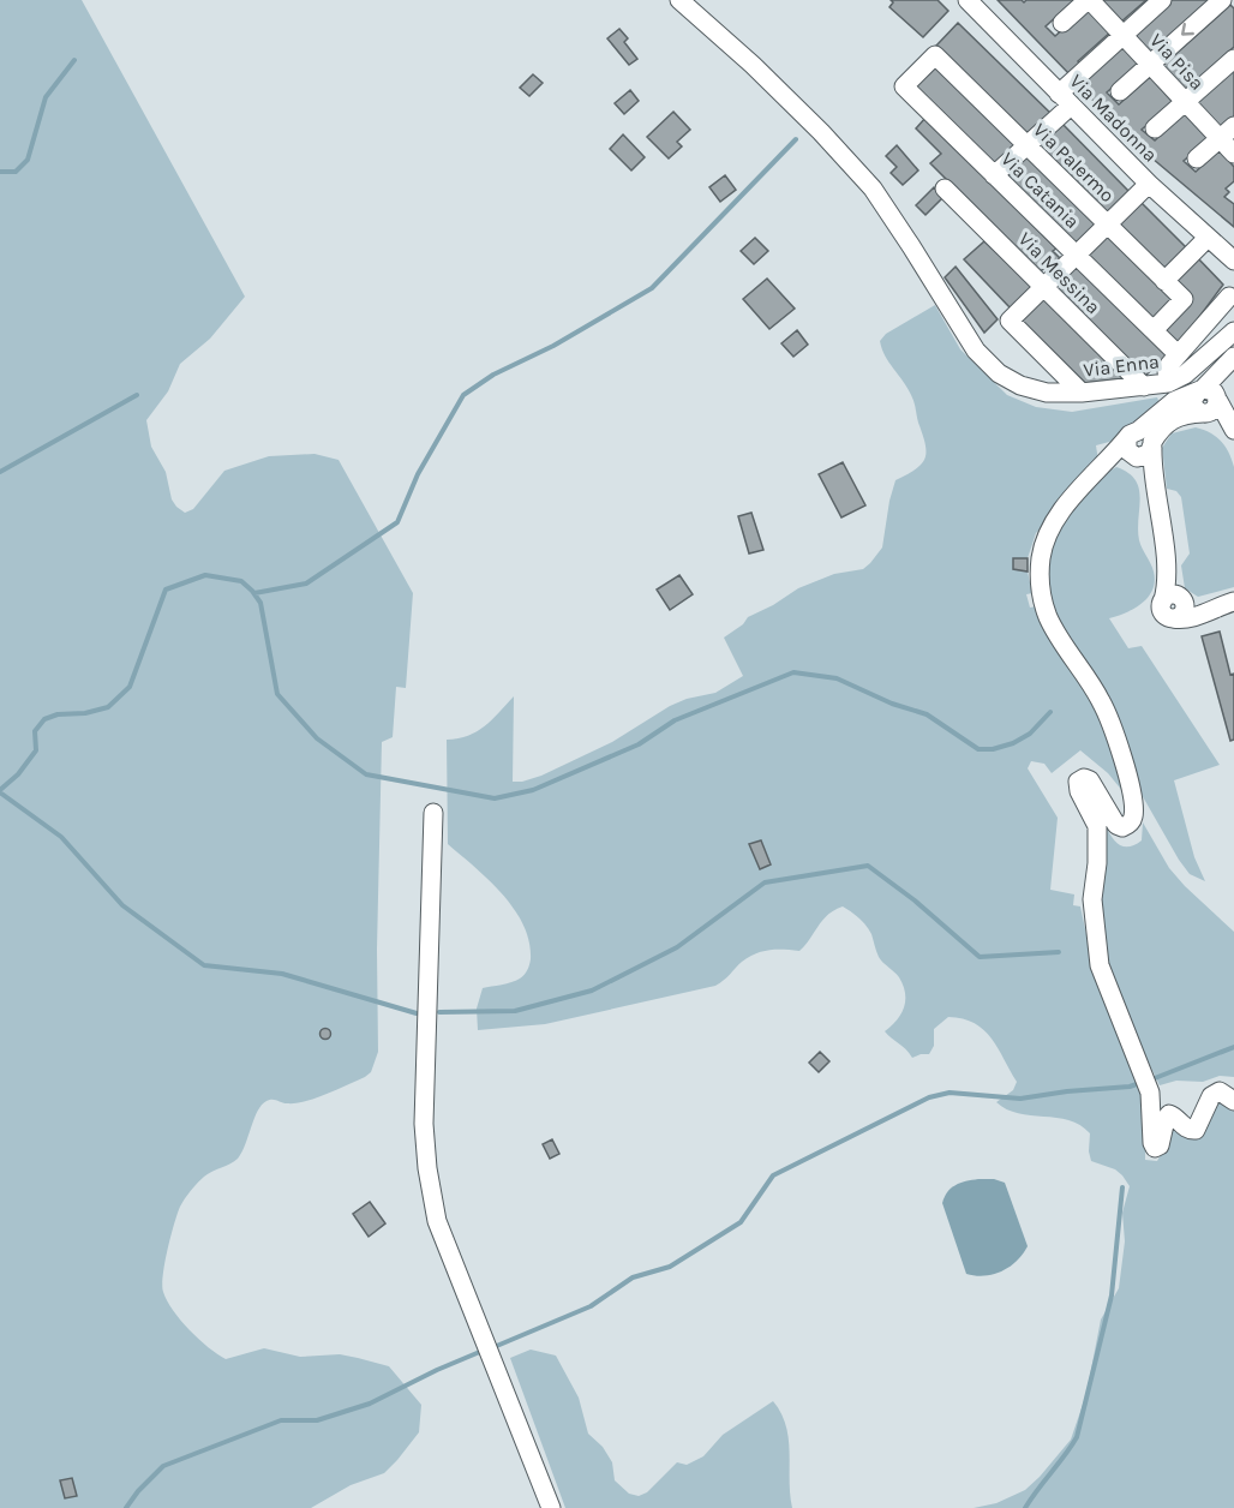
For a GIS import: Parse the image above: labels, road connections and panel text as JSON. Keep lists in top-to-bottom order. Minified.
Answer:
{"streets":{"street":["Via Pisa","Via Madonna","Via Palermo","Via Catania","Via Messina","Via Enna"]},"crossings":[["Via Palermo","Via Catania"],["Via Messina","Via Enna"]]}
